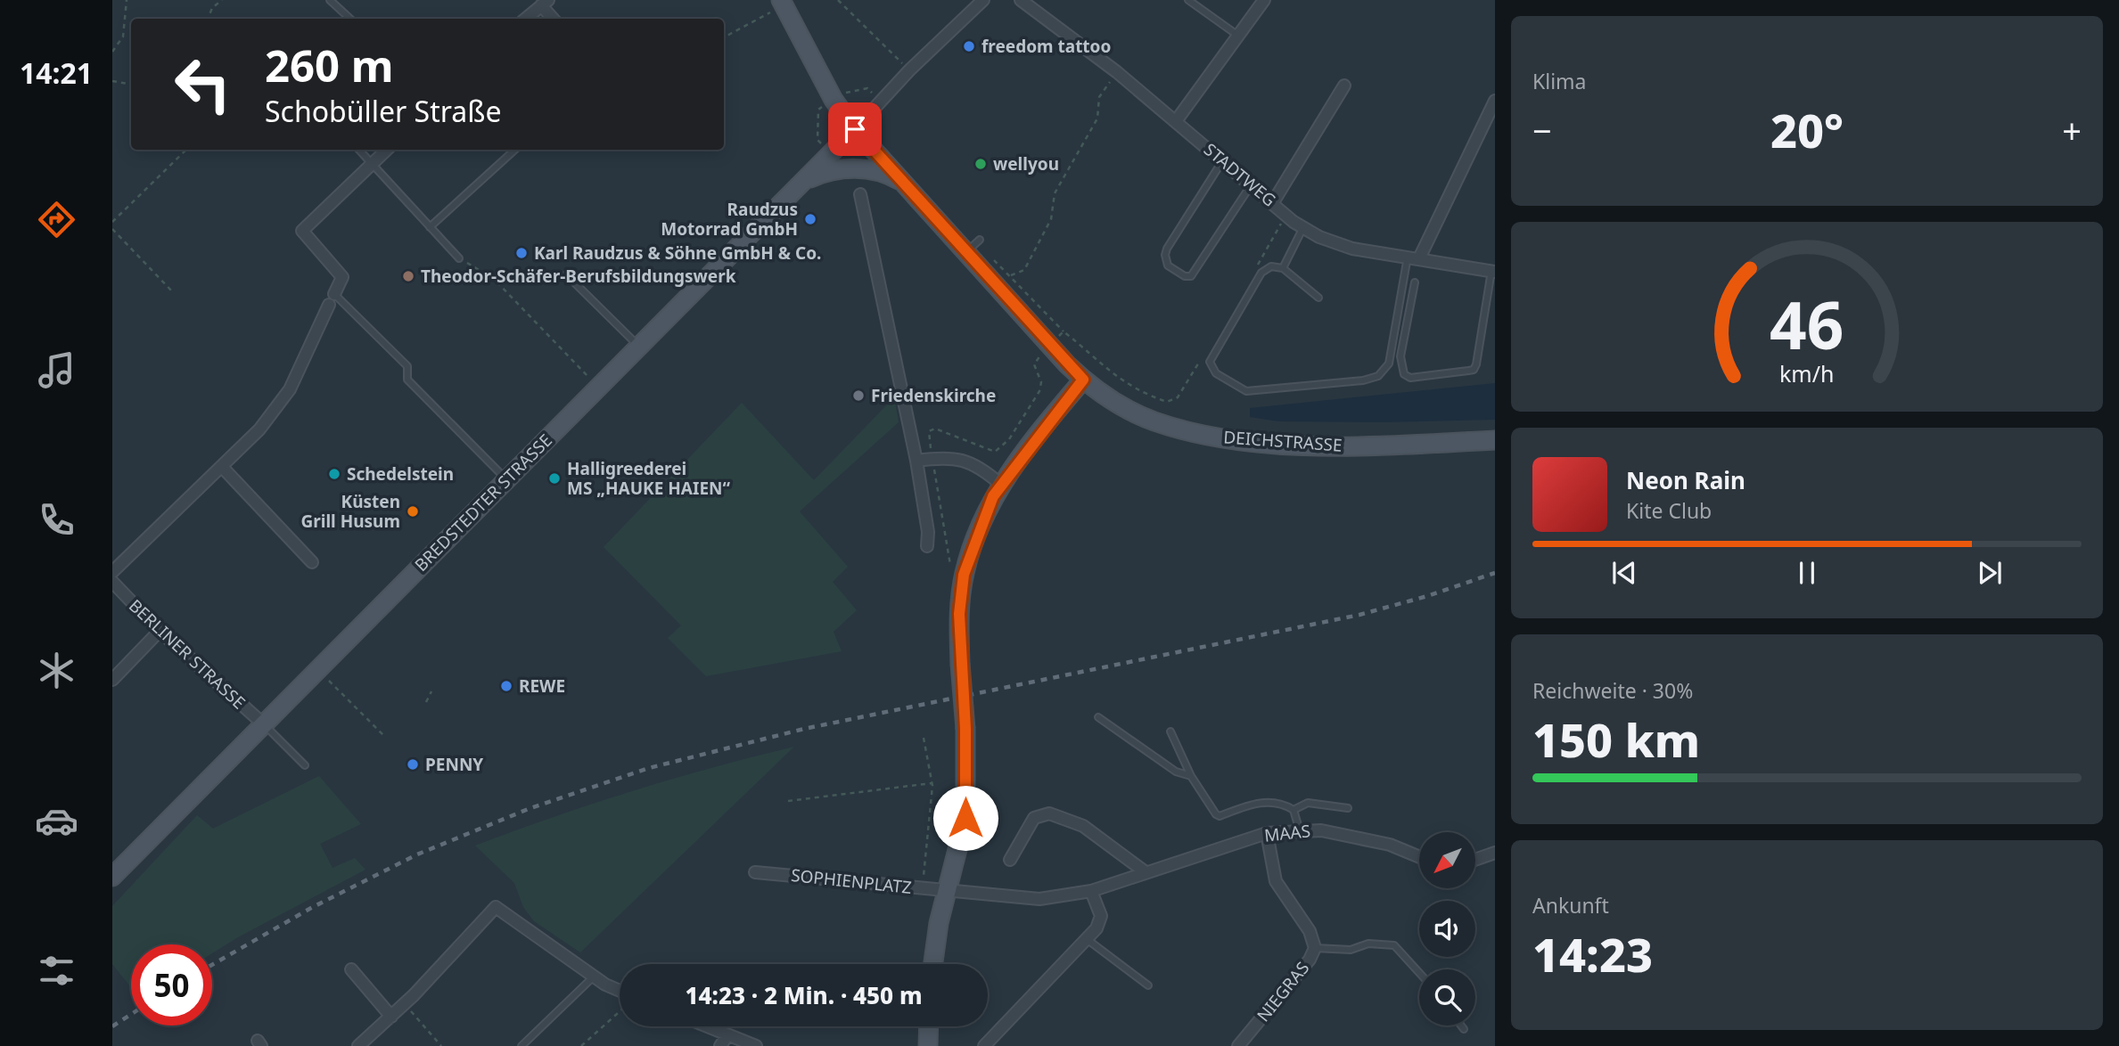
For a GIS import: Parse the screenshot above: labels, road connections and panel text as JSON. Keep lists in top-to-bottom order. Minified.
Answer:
{"streets":{"main road":["DEICHSTRASSE","BREDSTEDTER STRASSE"],"street":["STADTWEG","BERLINER STRASSE","MAAS","SOPHIENPLATZ","NIEGRAS"]},"crossings":[["DEICHSTRASSE","BREDSTEDTER STRASSE"],["BREDSTEDTER STRASSE","BERLINER STRASSE"],["MAAS","SOPHIENPLATZ"],["MAAS","NIEGRAS"]],"places":["freedom tattoo","wellyou","Raudzus Motorrad GmbH","Karl Raudzus & Söhne GmbH & Co.","Theodor-Schäfer-Berufsbildungswerk","Friedenskirche","Schedelstein","Halligreederei MS „HAUKE HAIEN“","Küsten Grill Husum","REWE","PENNY"],"north":"bottom left","page":{"tabs":"14:21","tile":["Klima",["Reichweite · 30%","150 km"],["Ankunft","14:23"]],"turn":["260 m","Schobüller Straße"],"heat":["−","20°","+"],"song":["Neon Rain","Kite Club"],"limit":"50","trip":"14:23 · 2 Min. · 450 m","gauge":["46","km/h"]}}
